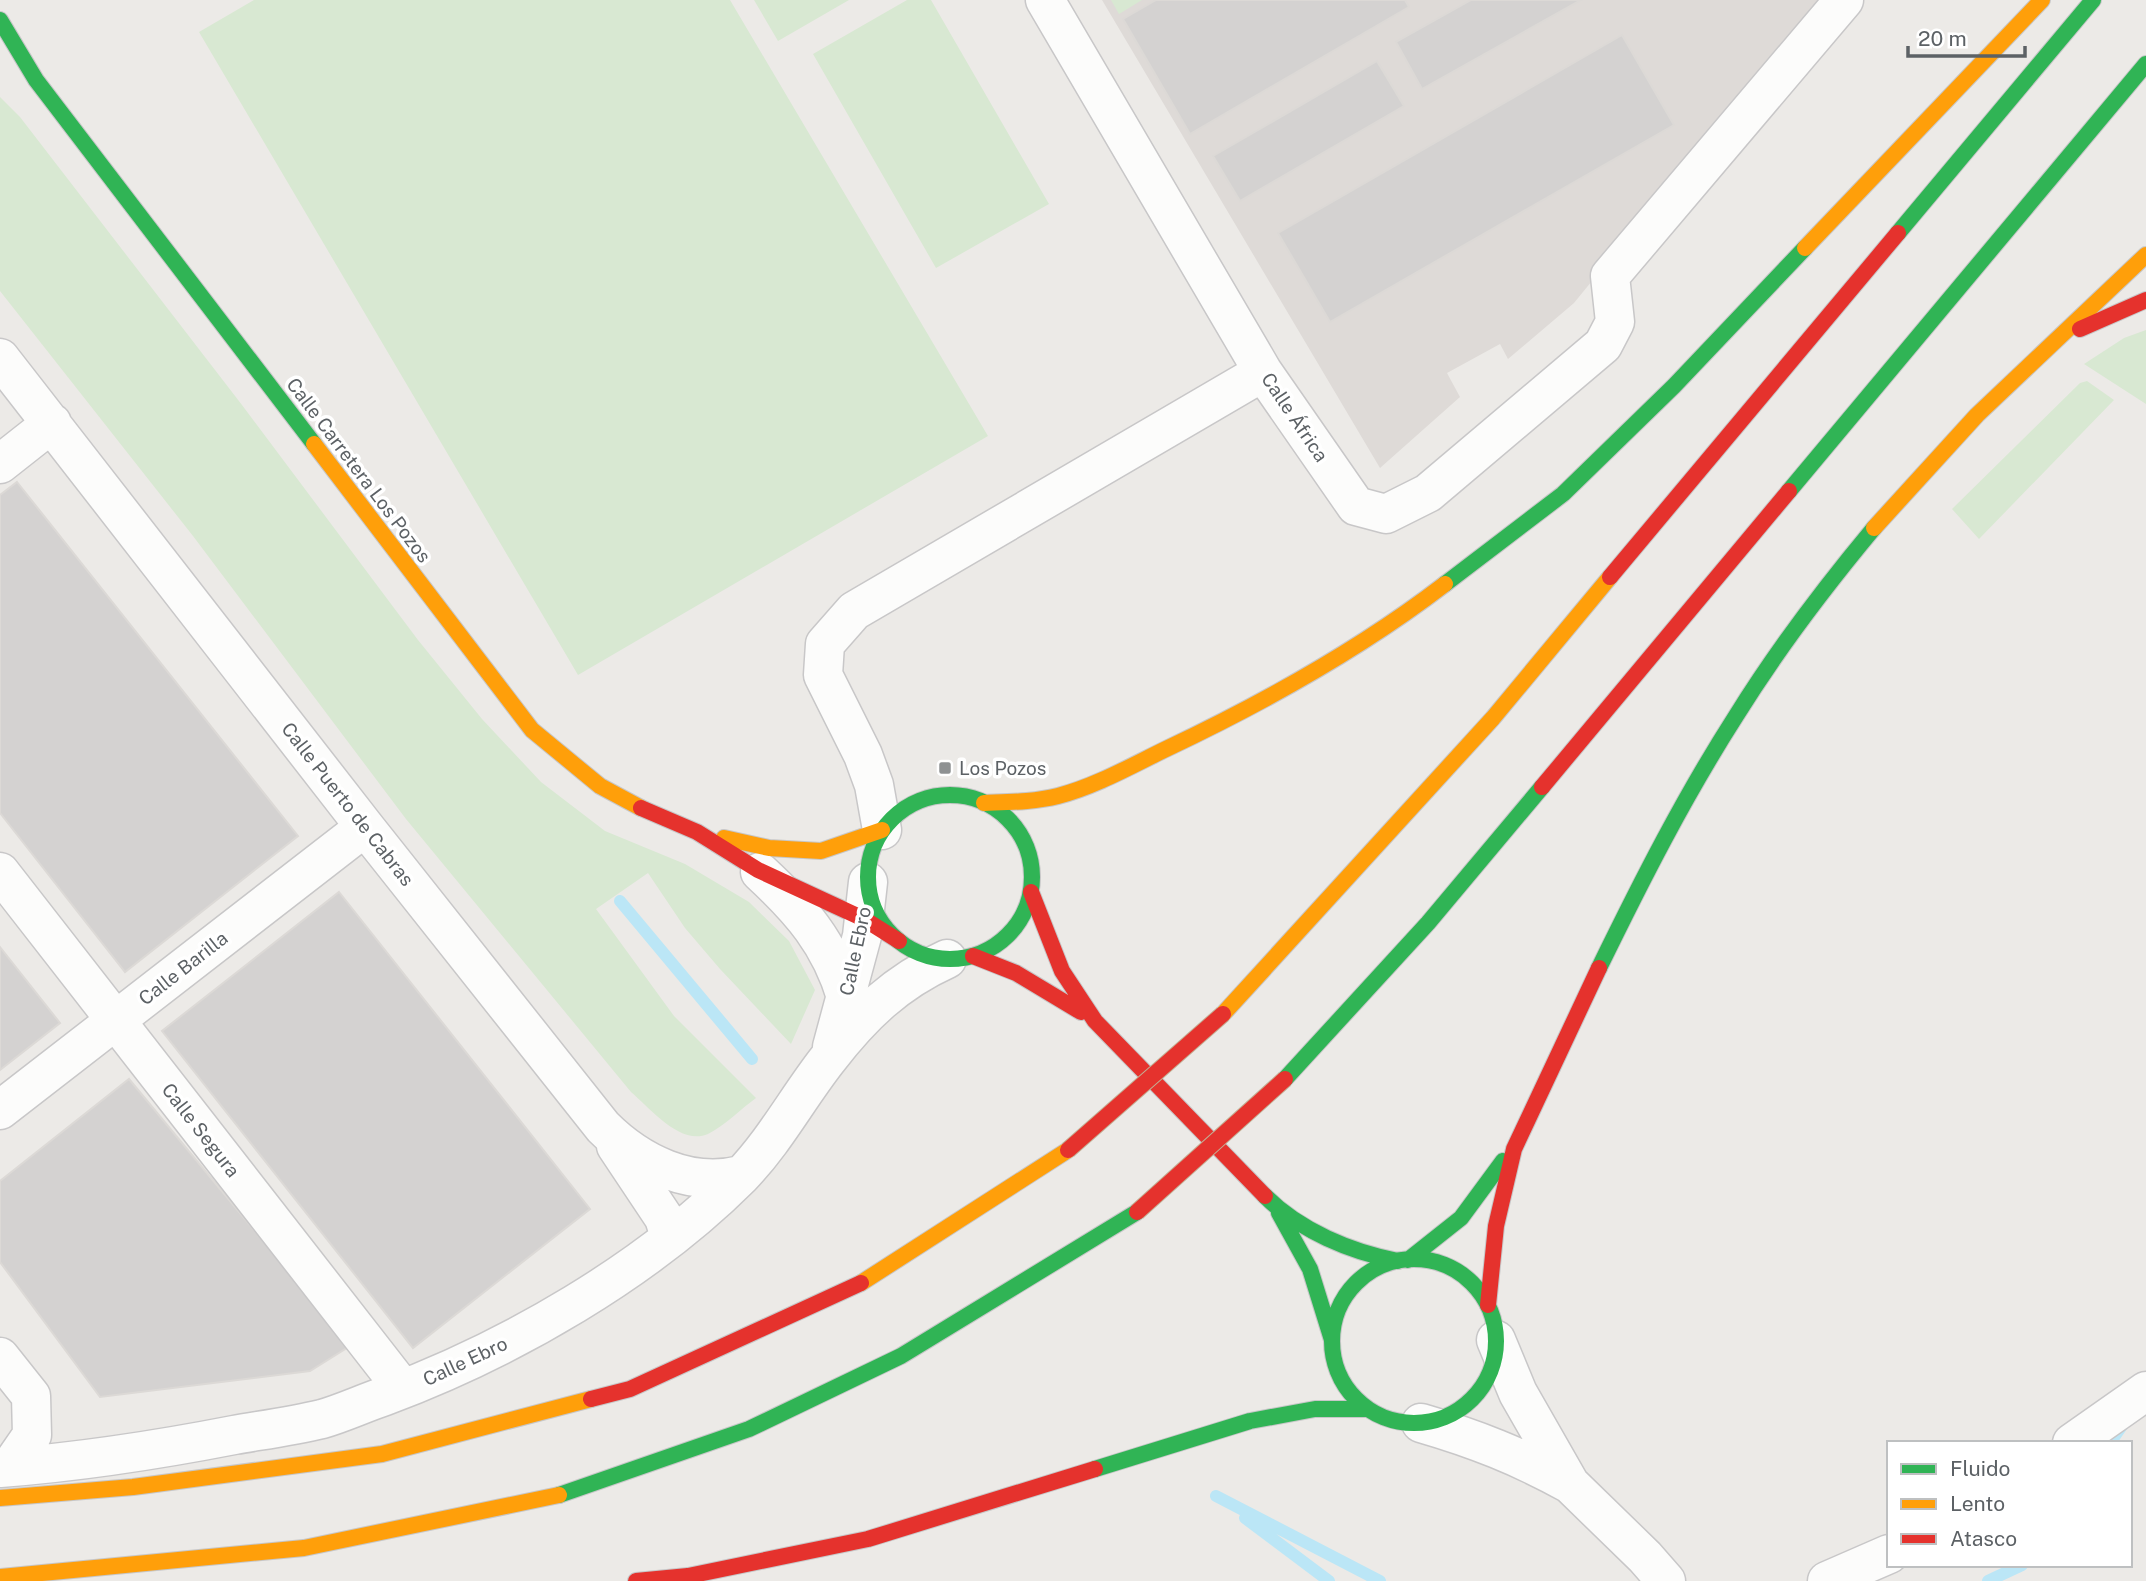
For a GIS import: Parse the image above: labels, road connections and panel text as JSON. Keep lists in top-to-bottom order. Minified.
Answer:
{"streets":{"main road":["Calle Carretera Los Pozos"],"street":["Calle África","Calle Puerto de Cabras","Calle Ebro","Calle Barilla","Calle Segura"]},"crossings":[["Calle Puerto de Cabras","Calle Ebro"],["Calle Puerto de Cabras","Calle Barilla"],["Calle Ebro","Calle Segura"],["Calle Barilla","Calle Segura"]],"places":{"transit":["Los Pozos"]},"legend":["Fluido","Lento","Atasco"],"scale_bar":"20 m"}
